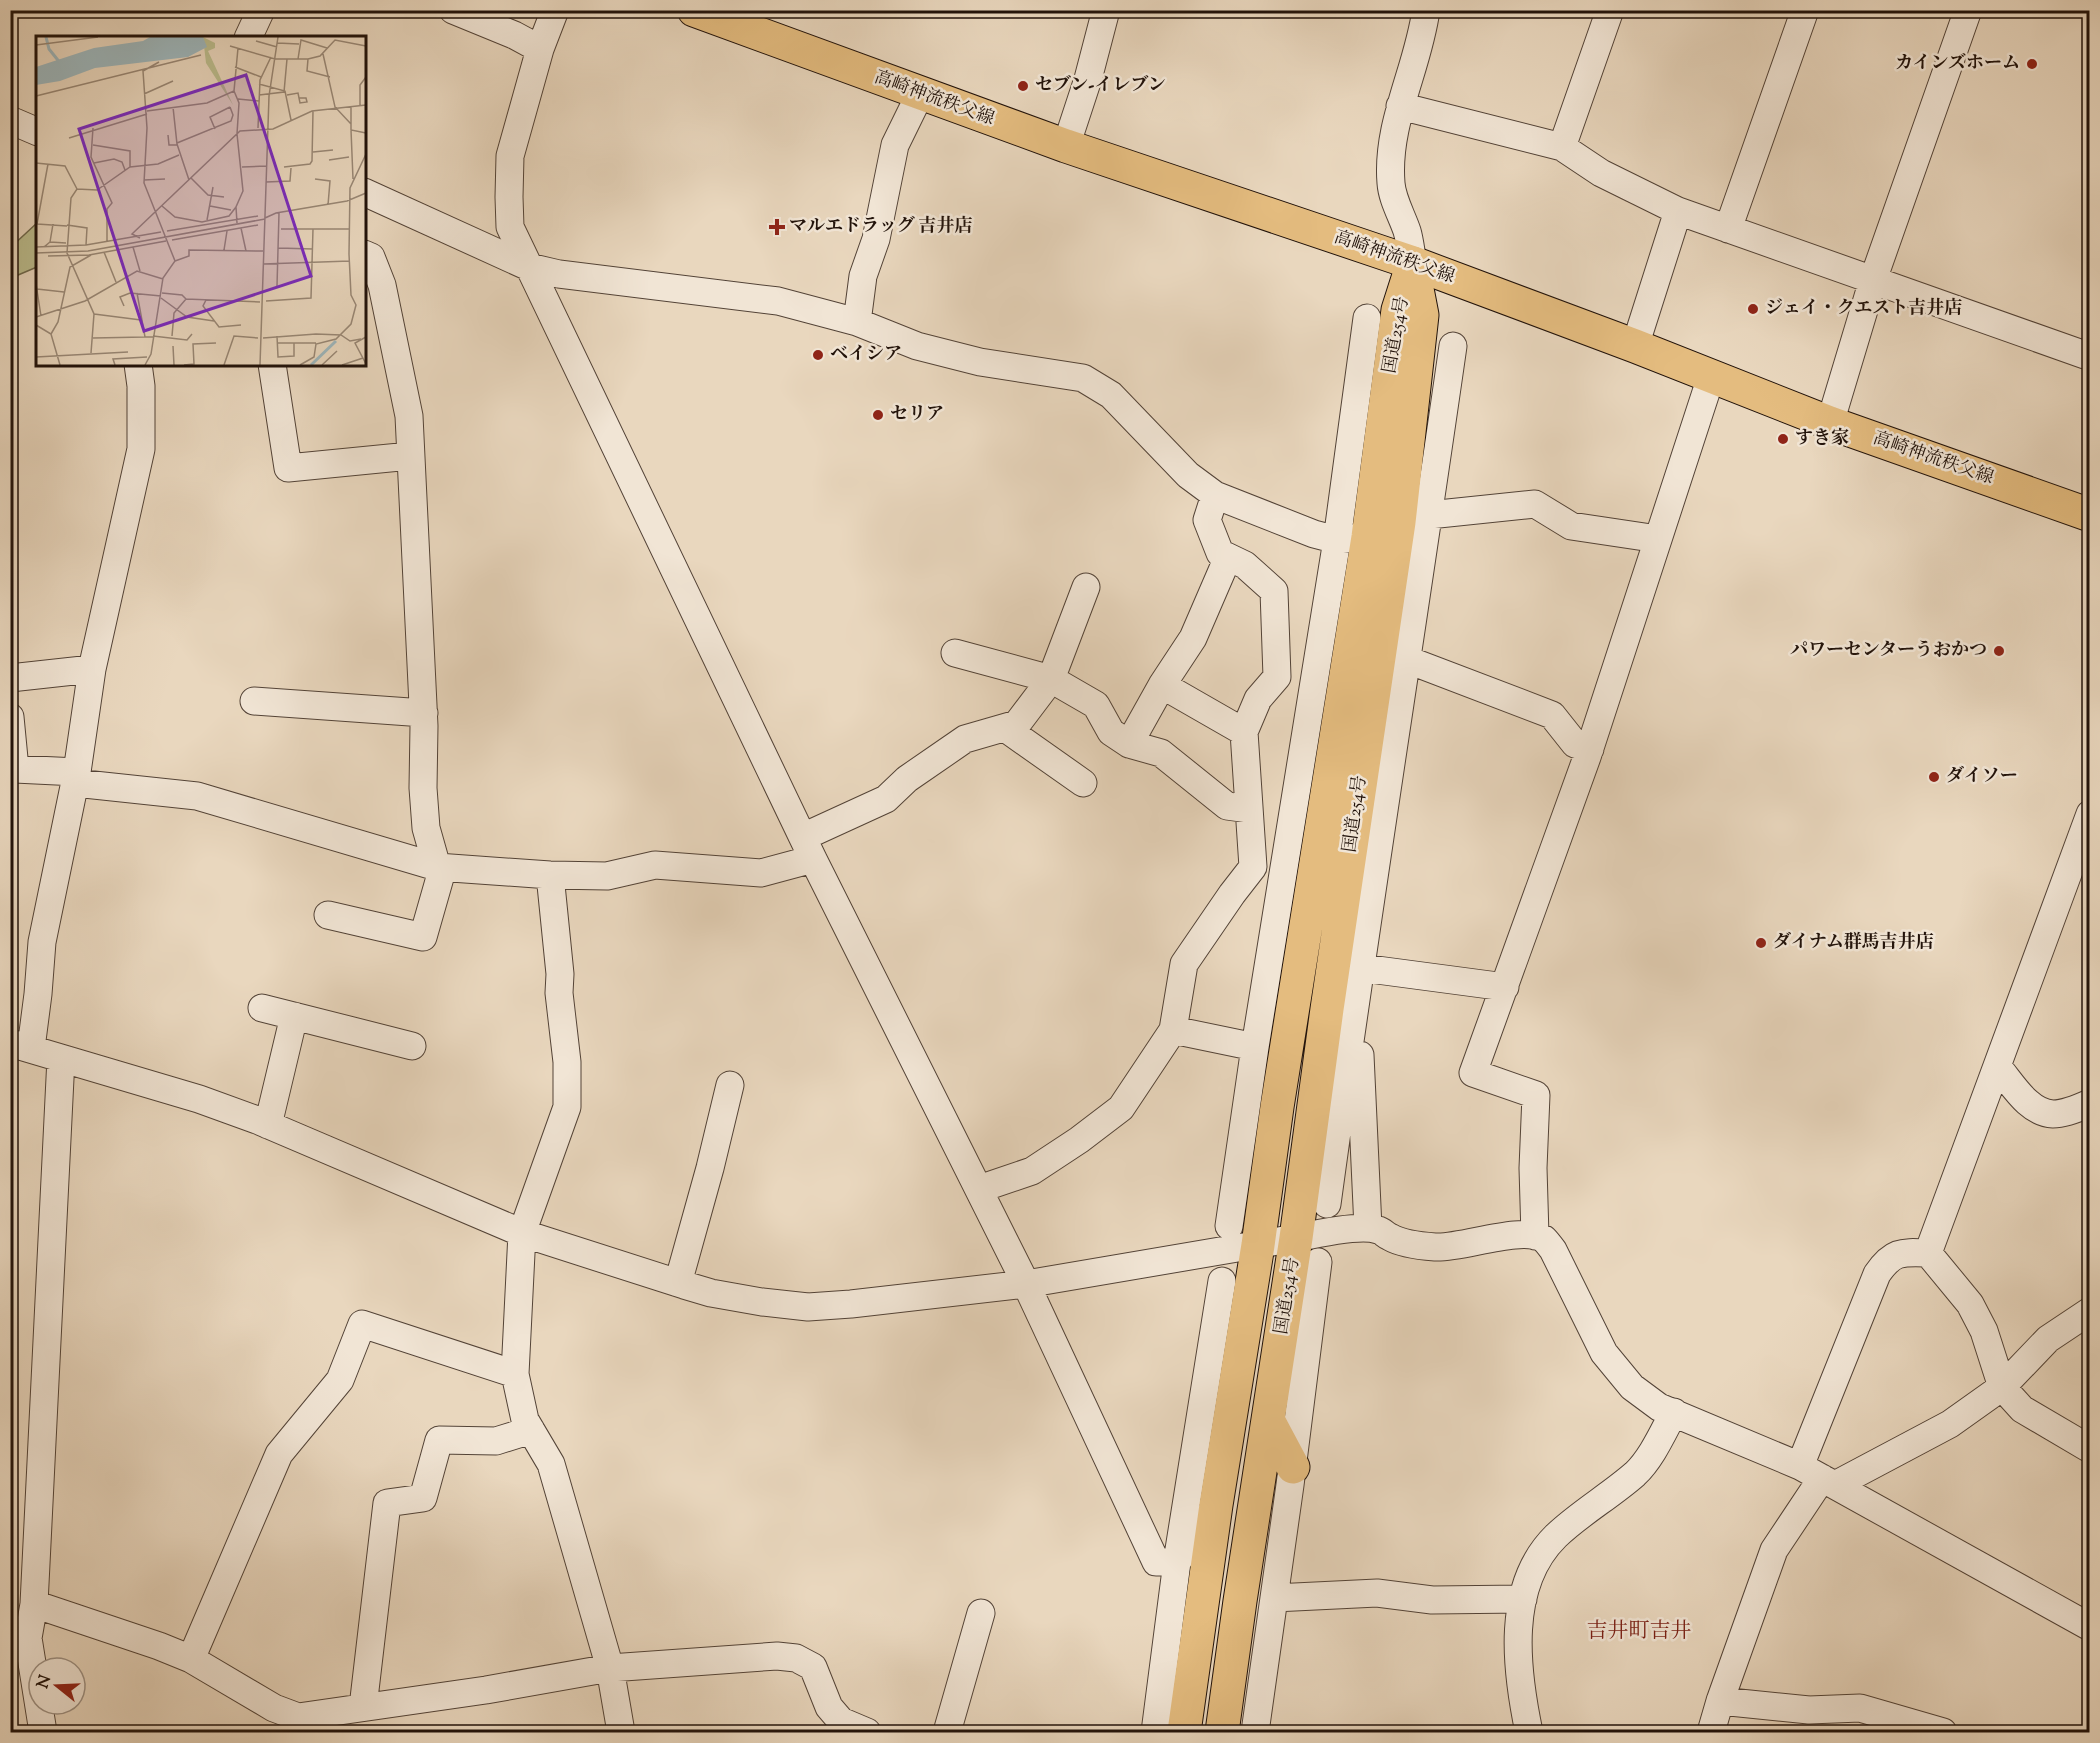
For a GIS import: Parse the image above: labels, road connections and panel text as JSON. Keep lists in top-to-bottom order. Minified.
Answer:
{"streets":{"main road":["高崎神流秩父線","国道254号"]},"crossings":[["高崎神流秩父線","国道254号"]],"districts":["吉井町吉井"],"places":{"other":["カインズホーム","セブン-イレブン","ジェイ・クエスト吉井店","ベイシア","セリア","すき家","パワーセンターうおかつ","ダイソー","ダイナム群馬吉井店"],"health":["マルエドラッグ 吉井店"]},"north":"left"}
